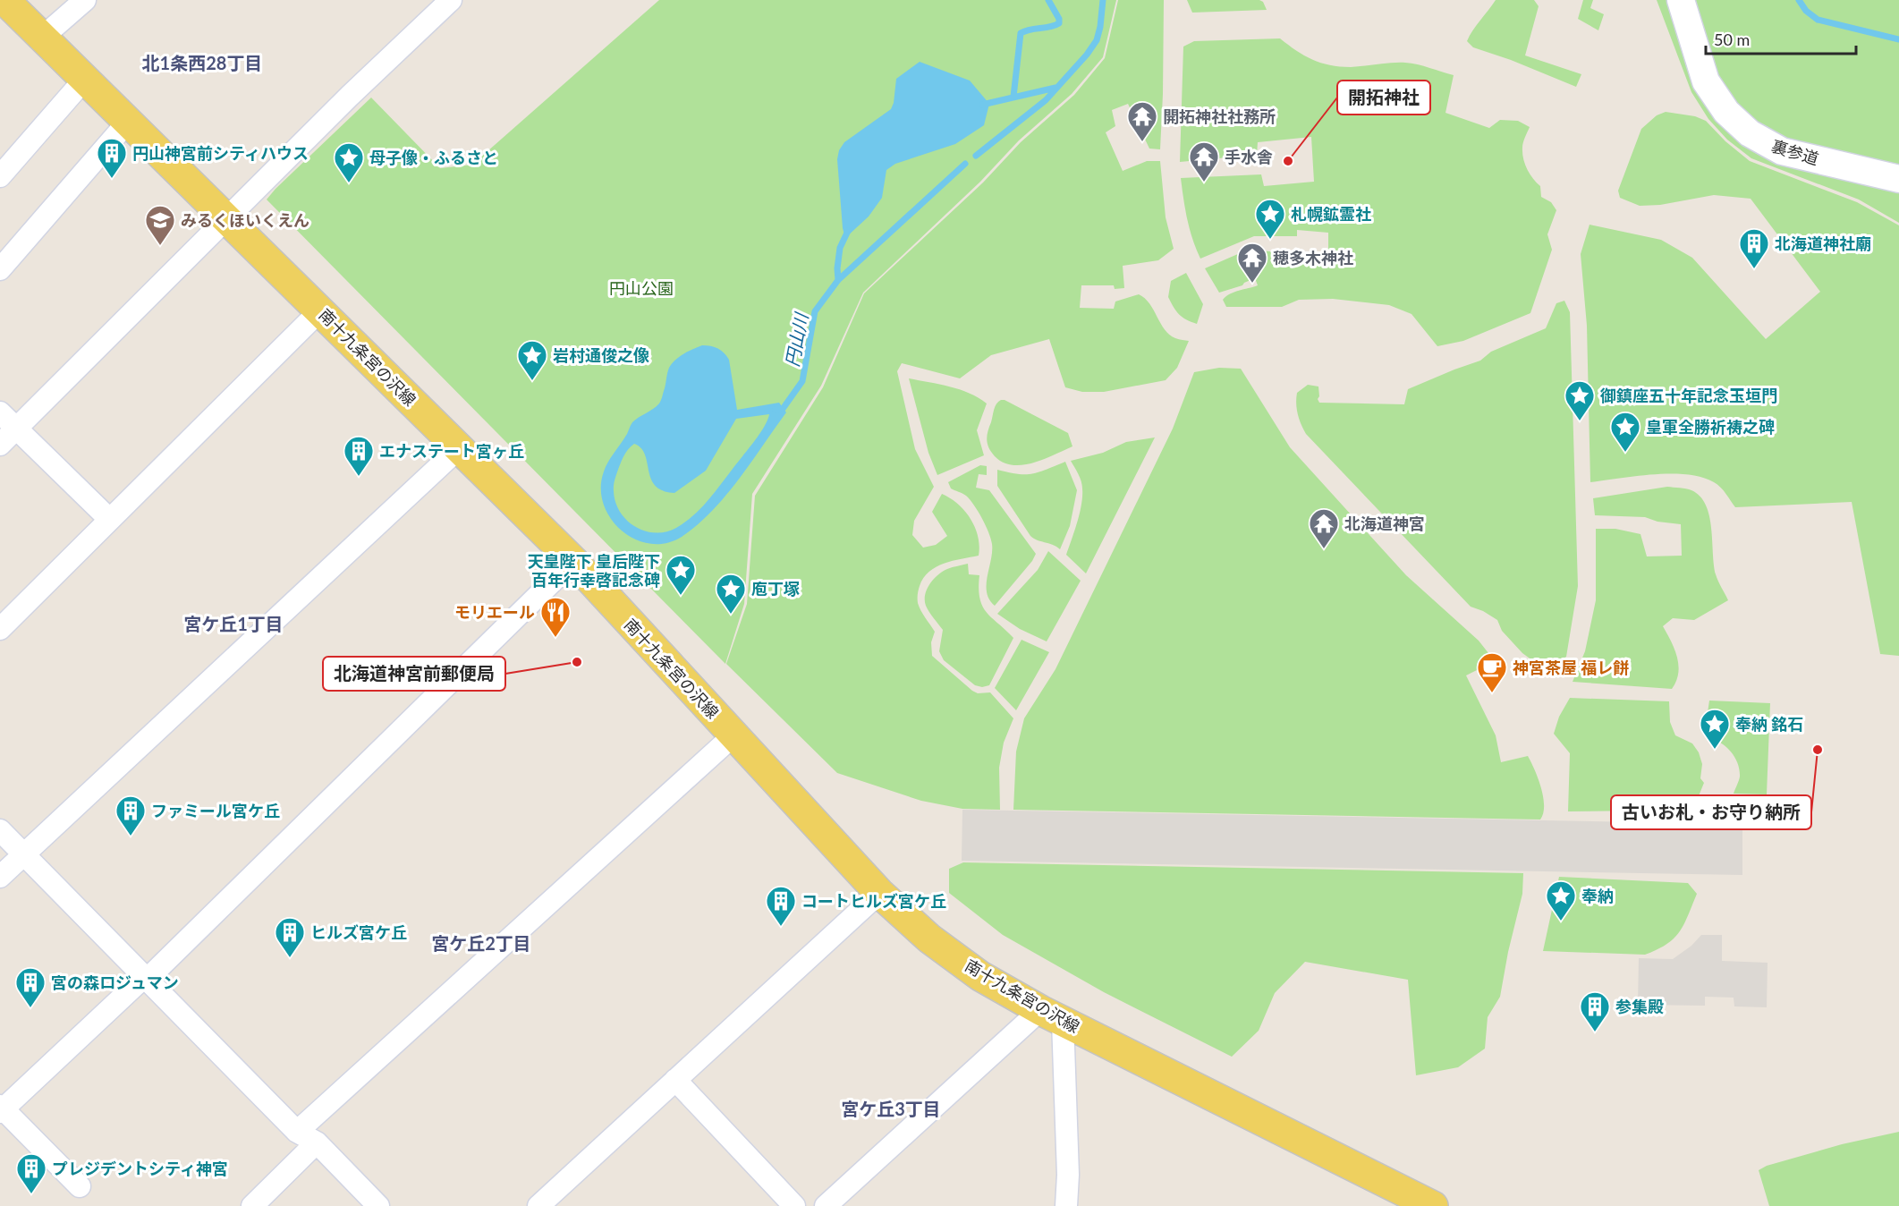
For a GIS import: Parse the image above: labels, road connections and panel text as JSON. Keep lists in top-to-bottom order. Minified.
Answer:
{"streets":{"main road":["南十九条宮の沢線"],"street":["裏参道"]},"districts":["北1条西28丁目","宮ケ丘1丁目","宮ケ丘2丁目","宮ケ丘3丁目"],"water":["円山川"],"parks":["円山公園"],"places":{"temple":["開拓神社社務所","手水舎","穂多木神社","北海道神宮"],"other":["開拓神社","北海道神宮前郵便局","古いお札・お守り納所"],"building":["円山神宮前シティハウス","北海道神社廟","エナステート宮ヶ丘","ファミール宮ケ丘","コートヒルズ宮ケ丘","ヒルズ宮ケ丘","宮の森ロジュマン","参集殿","プレジデントシティ神宮"],"place":["母子像・ふるさと","札幌鉱霊社","岩村通俊之像","御鎮座五十年記念玉垣門","皇軍全勝祈祷之碑","天皇陛下 皇后陛下 百年行幸啓記念碑","庖丁塚","奉納 銘石","奉納"],"school or university":["みるくほいくえん"],"restaurant":["モリエール"],"cafe":["神宮茶屋 福レ餅"]},"scale_bar":"50 m"}
